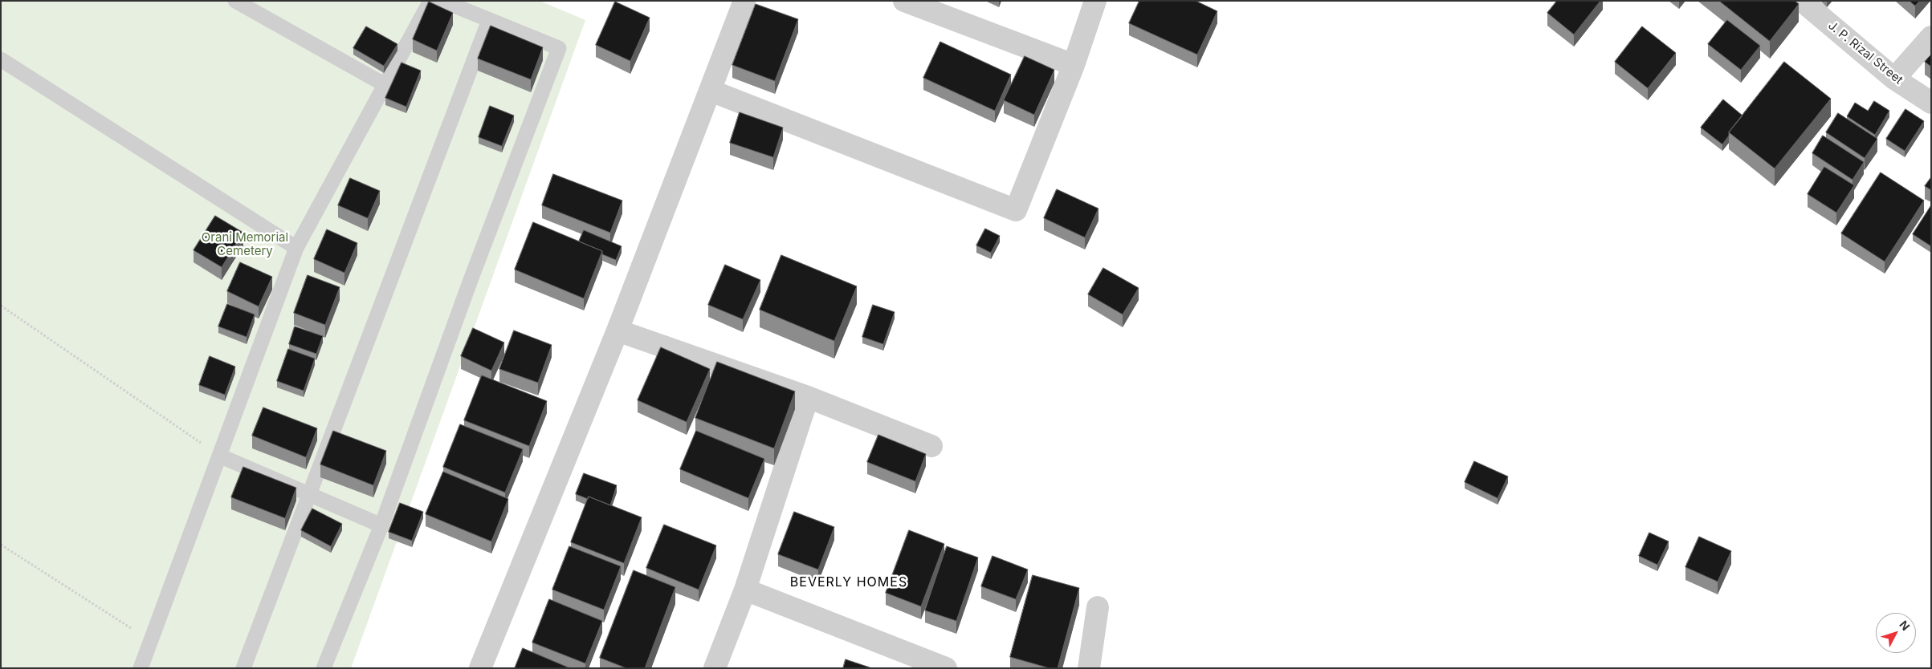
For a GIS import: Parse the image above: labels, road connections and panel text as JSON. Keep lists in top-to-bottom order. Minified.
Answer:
{"streets":{"street":["J. P. Rizal Street"]},"districts":["BEVERLY HOMES"],"parks":["Orani Memorial Cemetery"],"north":"top right"}
